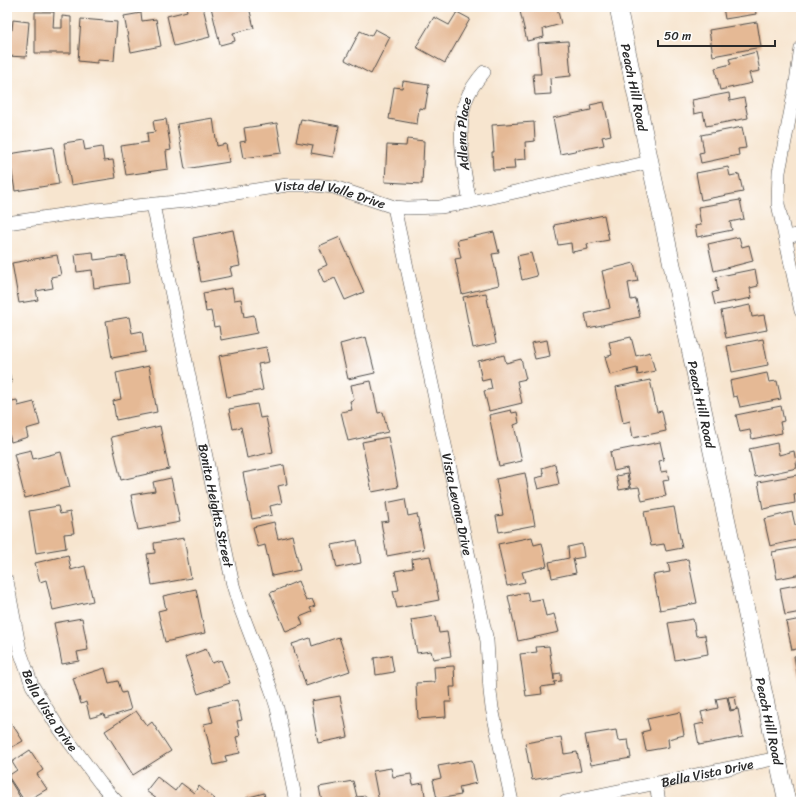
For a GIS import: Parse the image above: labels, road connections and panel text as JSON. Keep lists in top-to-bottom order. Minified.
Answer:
{"streets":{"street":["Peach Hill Road","Adlena Place","Vista del Valle Drive","Vista Levana Drive","Bonita Heights Street","Bella Vista Drive"]},"crossings":[["Peach Hill Road","Vista del Valle Drive"],["Peach Hill Road","Bella Vista Drive"],["Adlena Place","Vista del Valle Drive"],["Vista del Valle Drive","Vista Levana Drive"],["Vista del Valle Drive","Bonita Heights Street"]],"scale_bar":"50 m"}
